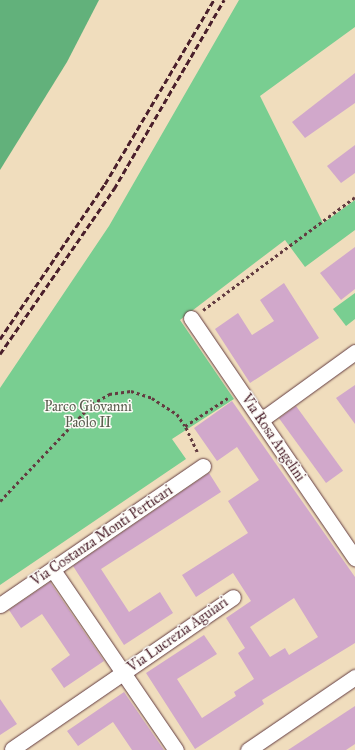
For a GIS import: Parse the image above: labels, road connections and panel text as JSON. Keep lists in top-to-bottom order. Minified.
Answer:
{"streets":{"street":["Via Rosa Angelini","Via Costanza Monti Perticari","Via Lucrezia Aguiari"]},"crossings":[["Via Costanza Monti Perticari","Via Lucrezia Aguiari"]],"parks":["Parco Giovanni Paolo II"]}
